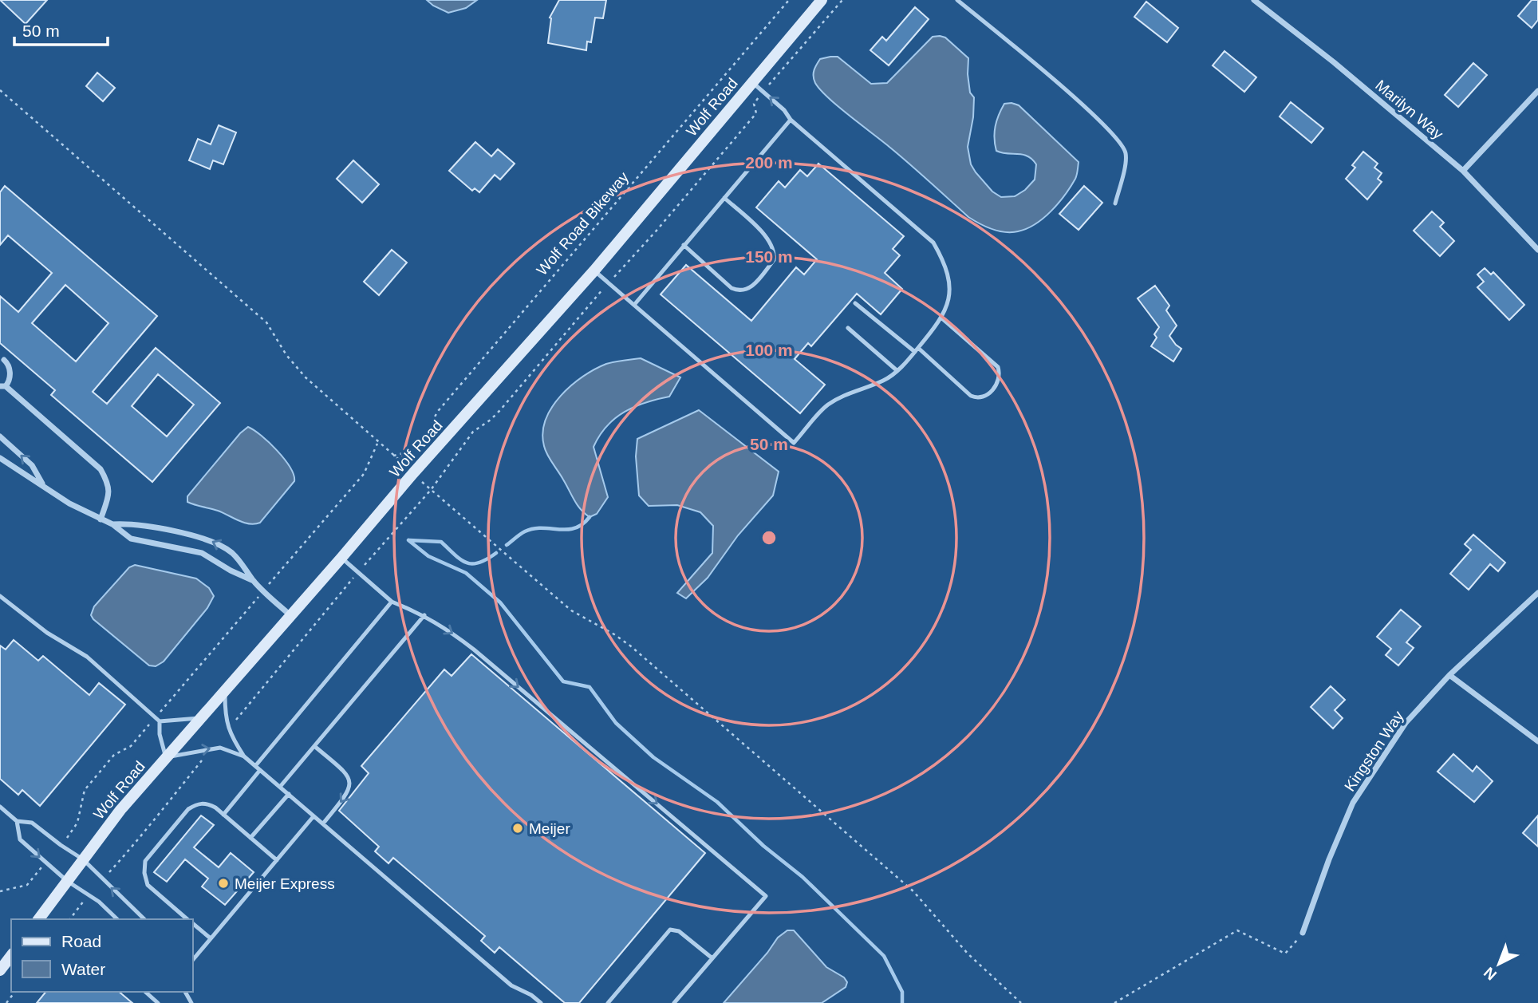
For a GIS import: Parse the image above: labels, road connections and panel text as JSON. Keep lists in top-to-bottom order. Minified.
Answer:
{"streets":{"main road":["Wolf Road"],"street":["Marilyn Way","Kingston Way"],"path":["Wolf Road Bikeway"]},"places":["Meijer","Meijer Express"],"legend":["Road","Water"],"scale_bar":"50 m","north":"bottom left","rings":["200 m","150 m","100 m","50 m"]}
